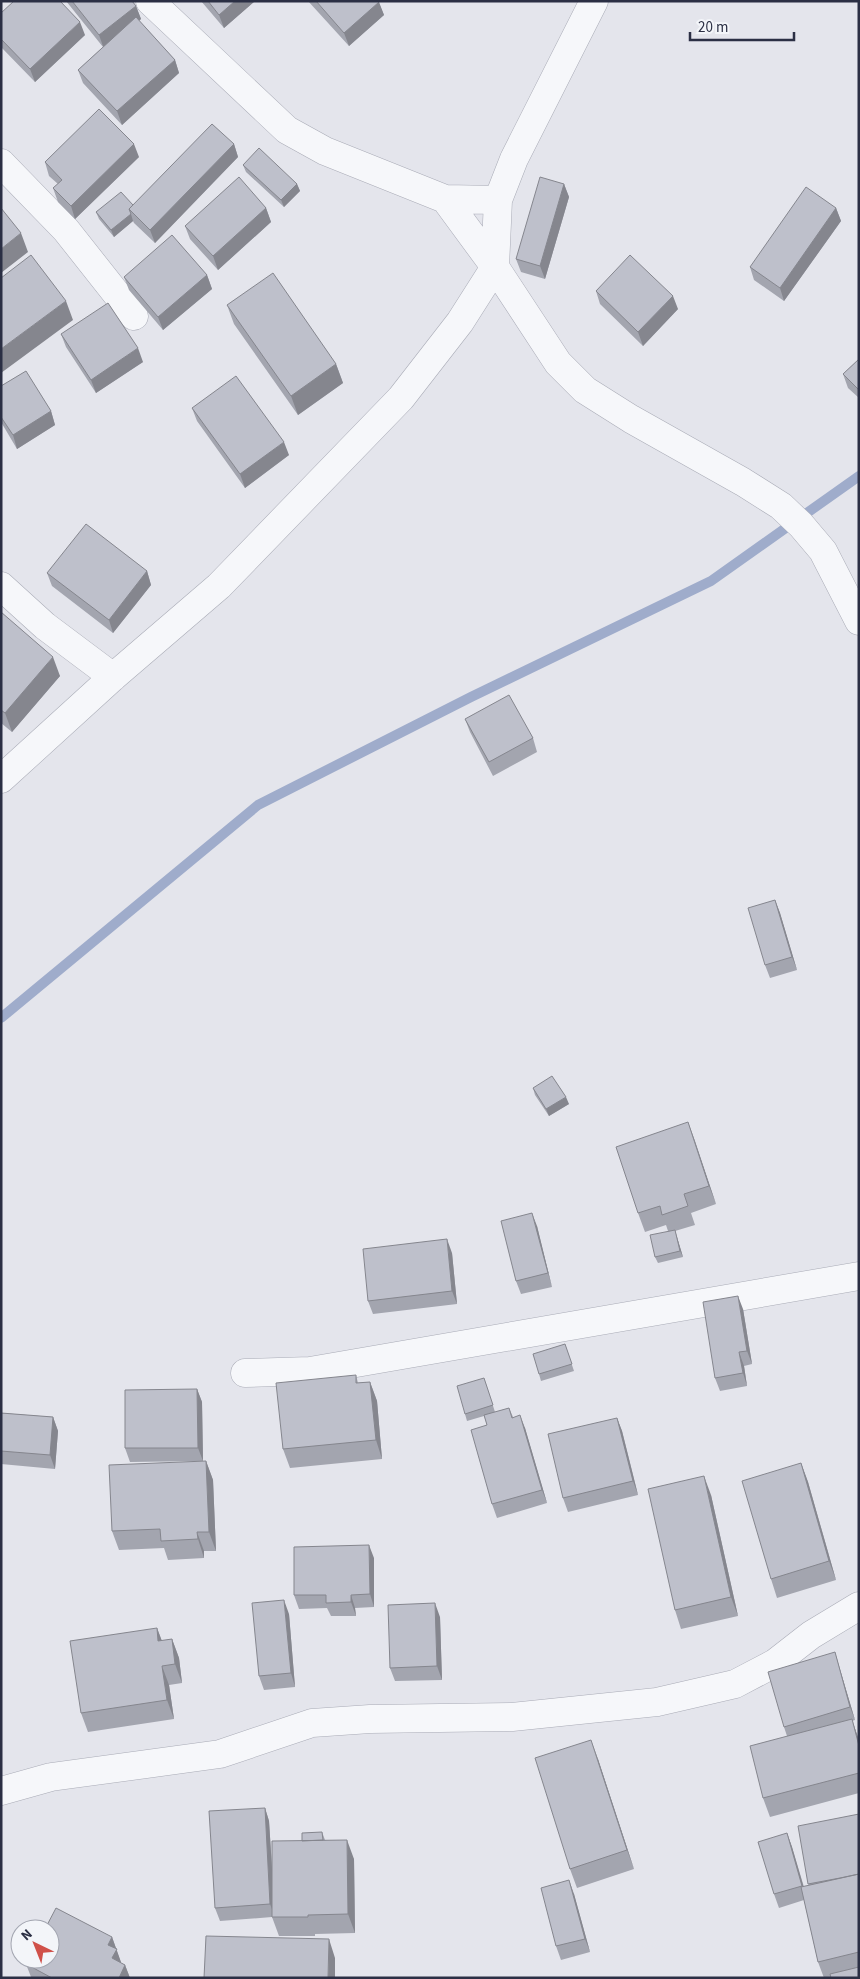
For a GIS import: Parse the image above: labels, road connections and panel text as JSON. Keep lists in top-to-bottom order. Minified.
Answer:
{"scale_bar":"20 m","north":"top left"}
